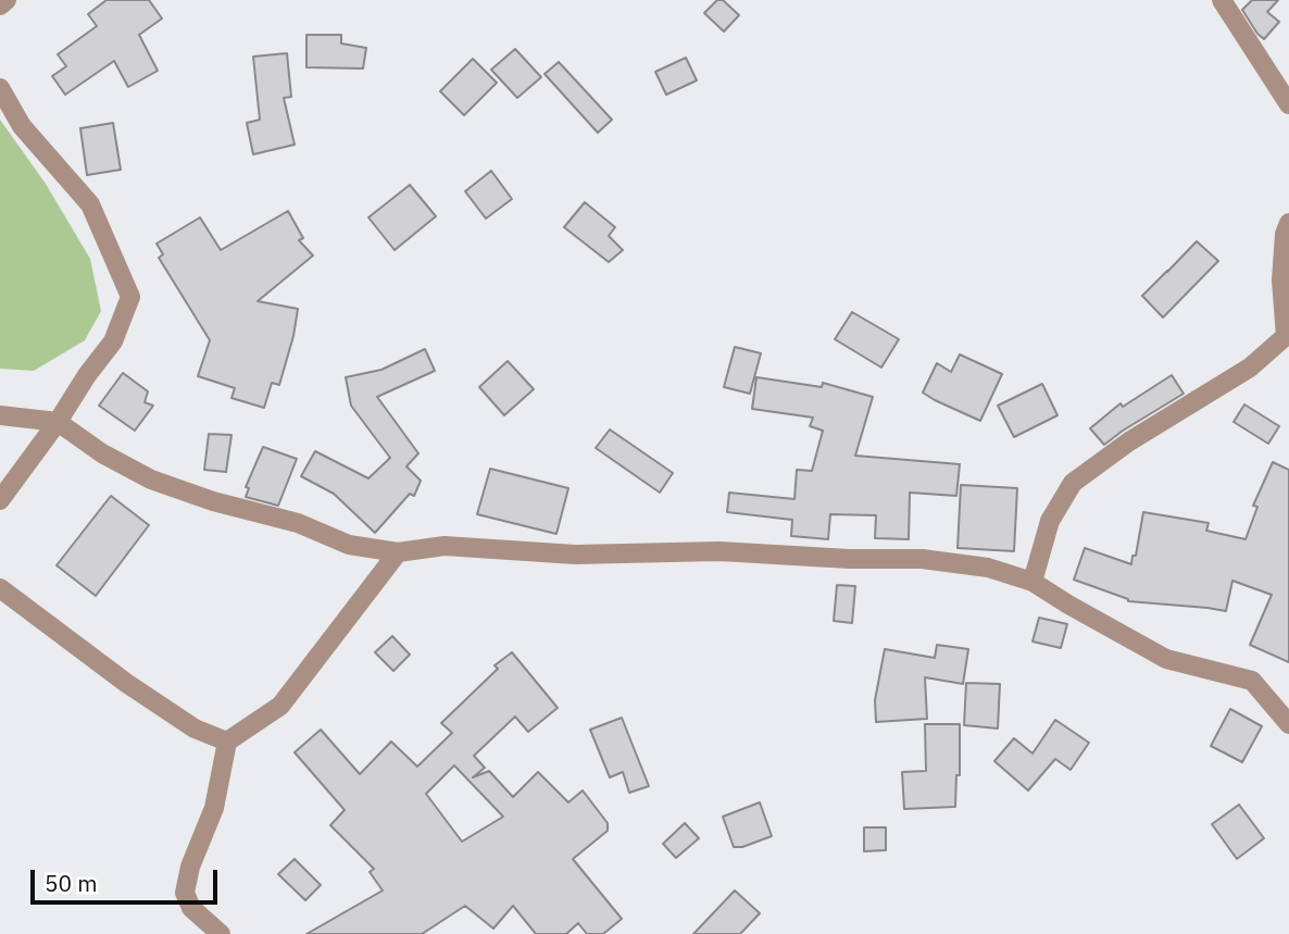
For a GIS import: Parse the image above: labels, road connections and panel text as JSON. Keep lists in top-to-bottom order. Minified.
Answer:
{"scale_bar":"50 m"}
